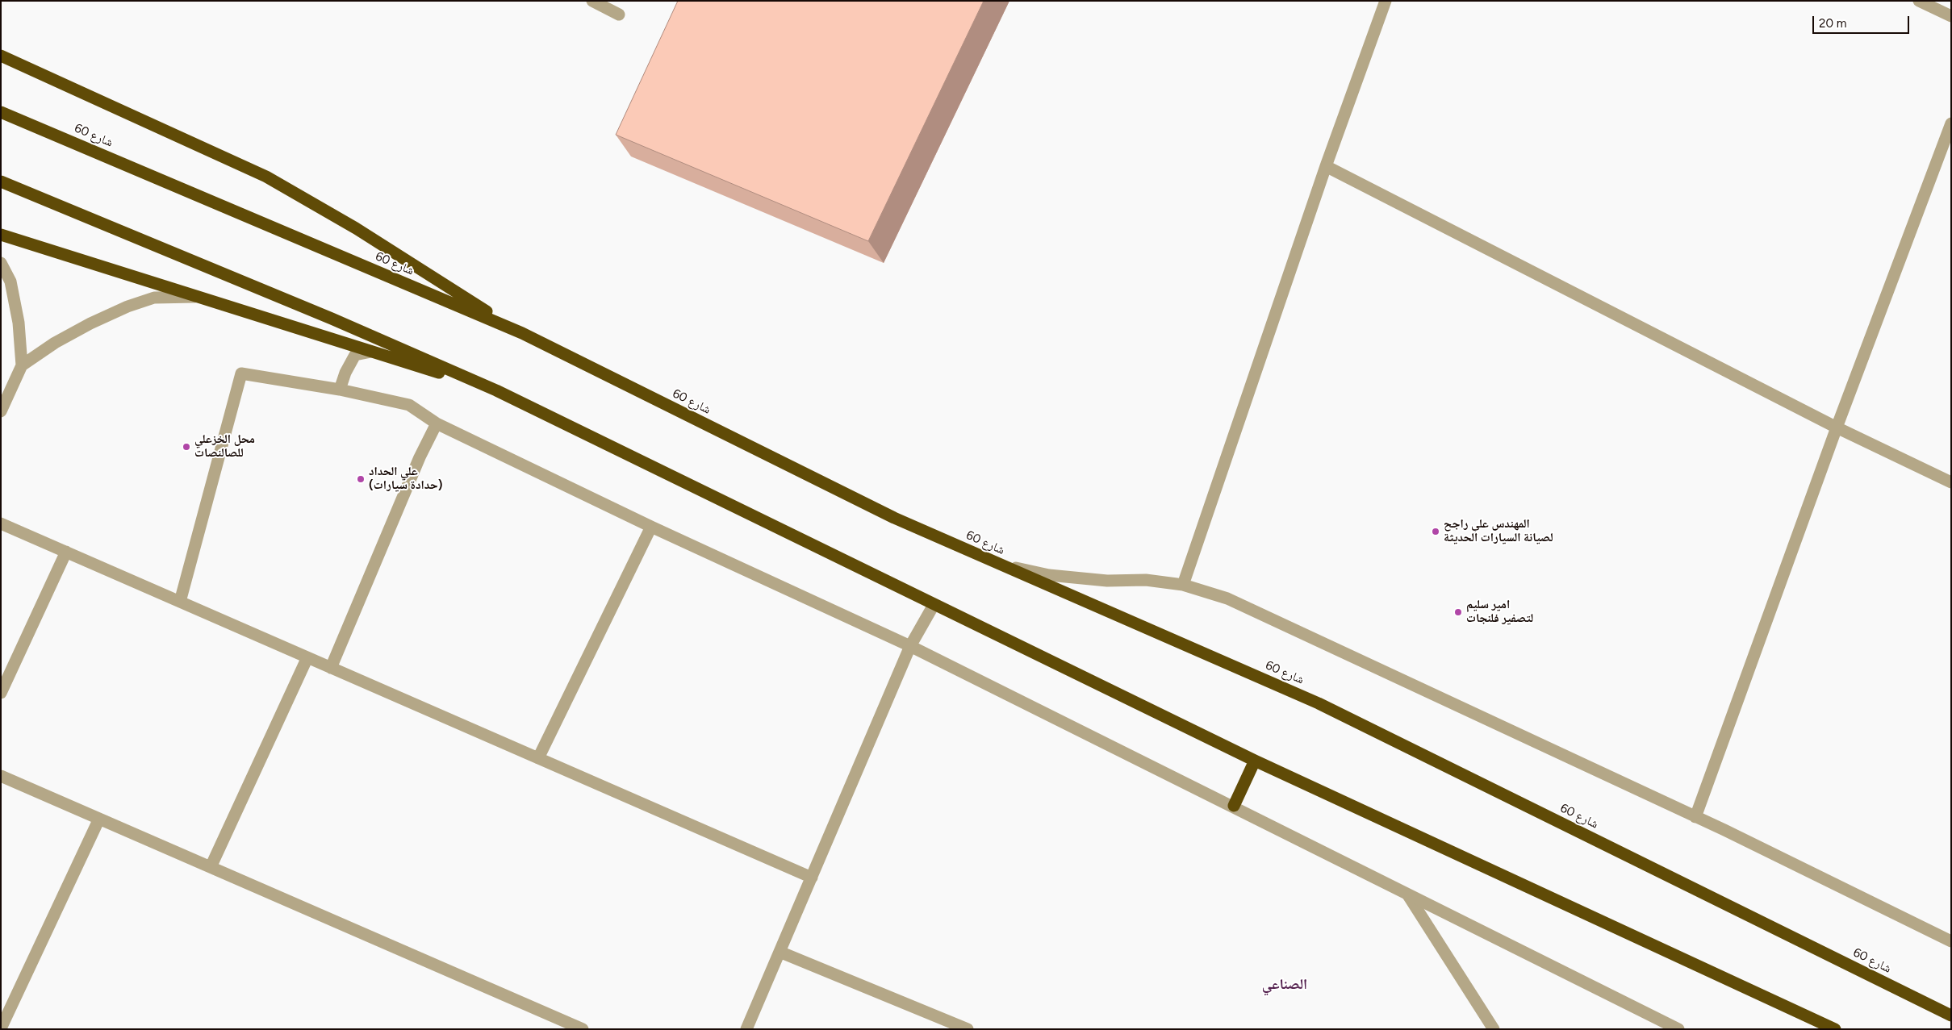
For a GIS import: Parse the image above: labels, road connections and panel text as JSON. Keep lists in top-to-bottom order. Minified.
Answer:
{"streets":{"highway":["شارع 60"]},"districts":["الصناعي"],"places":["محل الخزعلي للصالنصات","علي الحداد (حدادة سيارات)","المهندس علي راجح لصيانة السيارات الحديثة","امير سليم لتصفير فلنجات"],"scale_bar":"20 m"}
